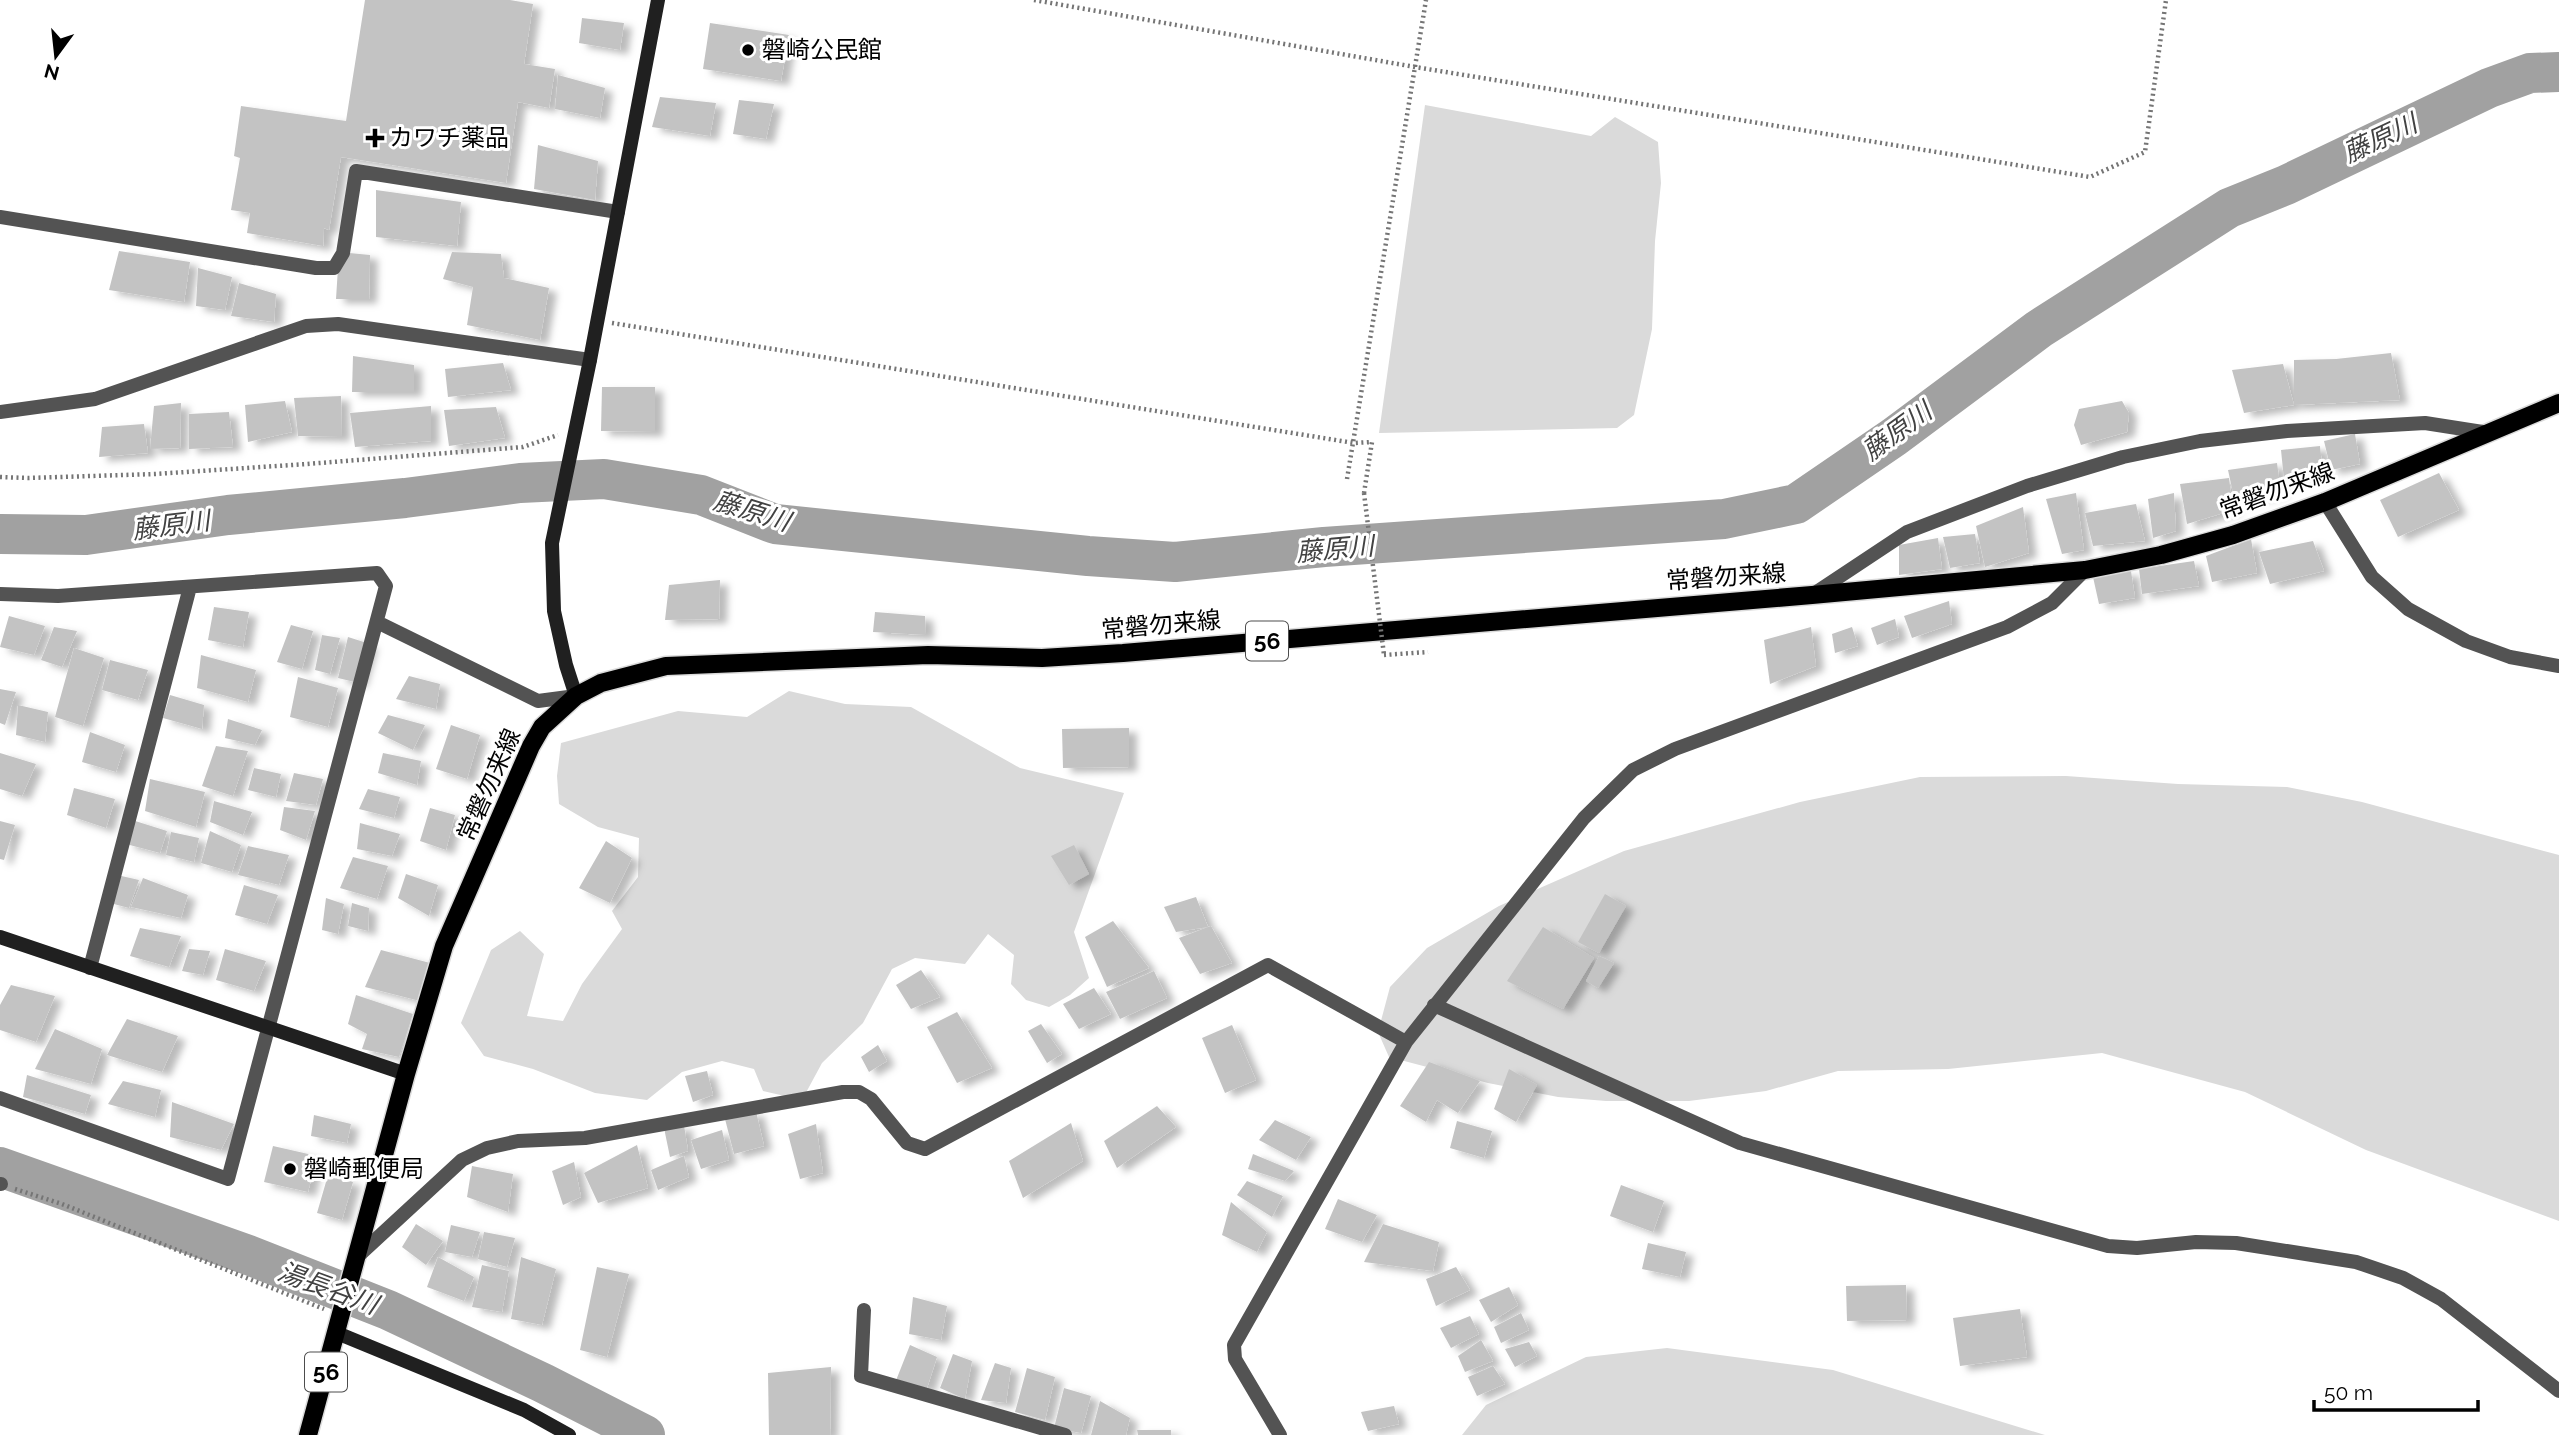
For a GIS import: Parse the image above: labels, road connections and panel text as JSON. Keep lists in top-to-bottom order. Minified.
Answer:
{"streets":{"main road":["常磐勿来線","56"]},"water":["藤原川","湯長谷川"],"places":{"other":["磐崎公民館","磐崎郵便局"],"health":["カワチ薬品"]},"scale_bar":"50 m","north":"bottom"}
